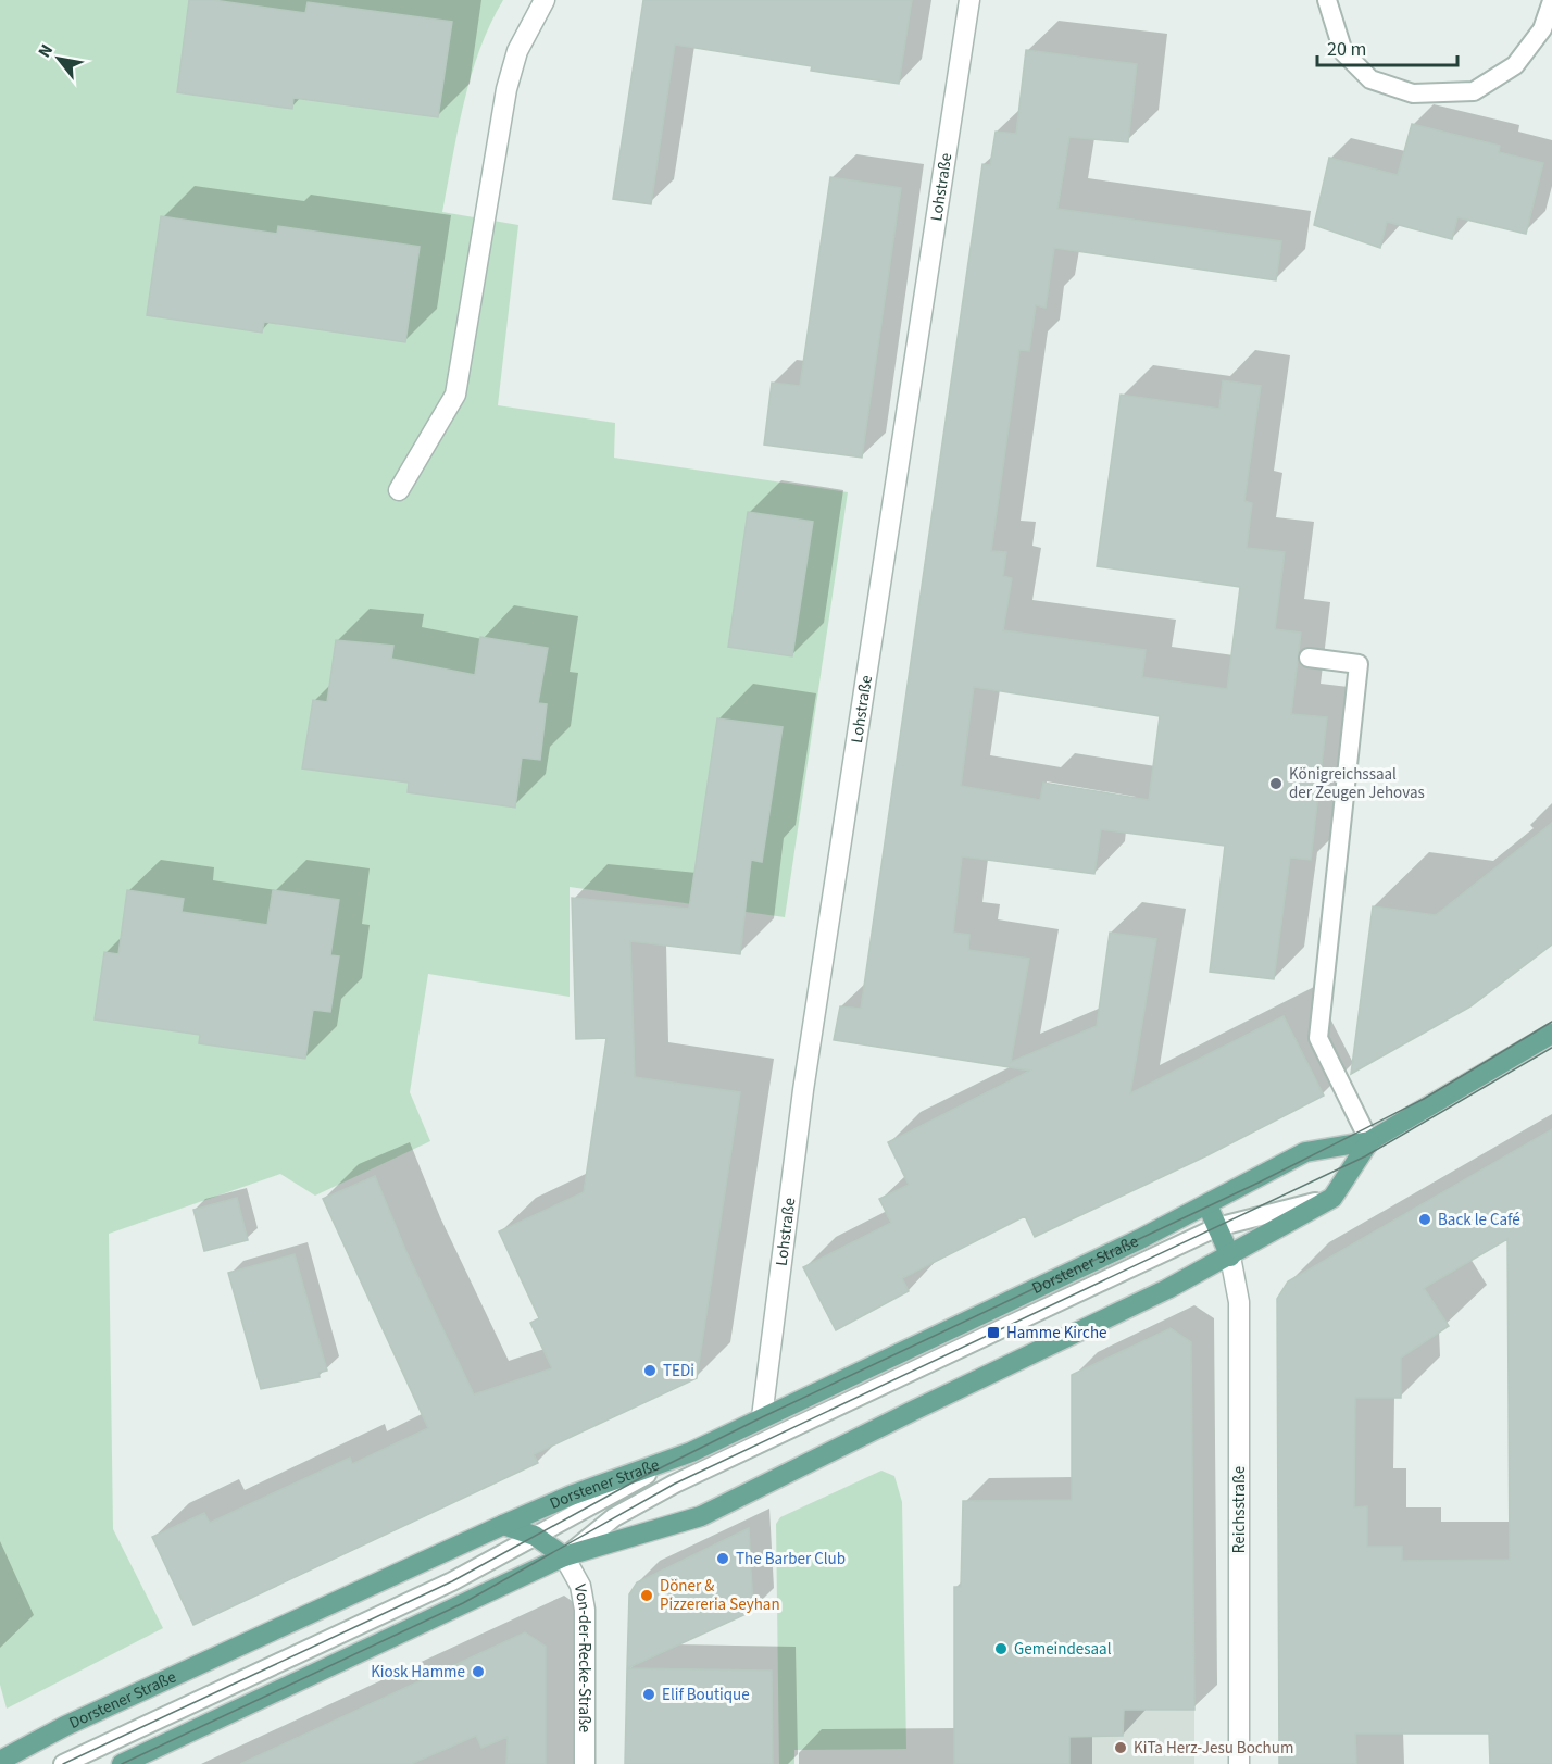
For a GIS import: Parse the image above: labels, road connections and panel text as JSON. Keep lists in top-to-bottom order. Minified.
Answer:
{"streets":{"main road":["Dorstener Straße"],"street":["Lohstraße","Reichsstraße","Von-der-Recke-Straße"]},"crossings":[["Lohstraße","Dorstener Straße"],["Dorstener Straße","Reichsstraße"],["Dorstener Straße","Von-der-Recke-Straße"]],"places":{"other":["Königreichssaal der Zeugen Jehovas","Back le Café","TEDi","The Barber Club","Döner & Pizzereria Seyhan","Gemeindesaal","Kiosk Hamme","Elif Boutique","KiTa Herz-Jesu Bochum"],"transit":["Hamme Kirche"]},"scale_bar":"20 m","north":"top left"}
